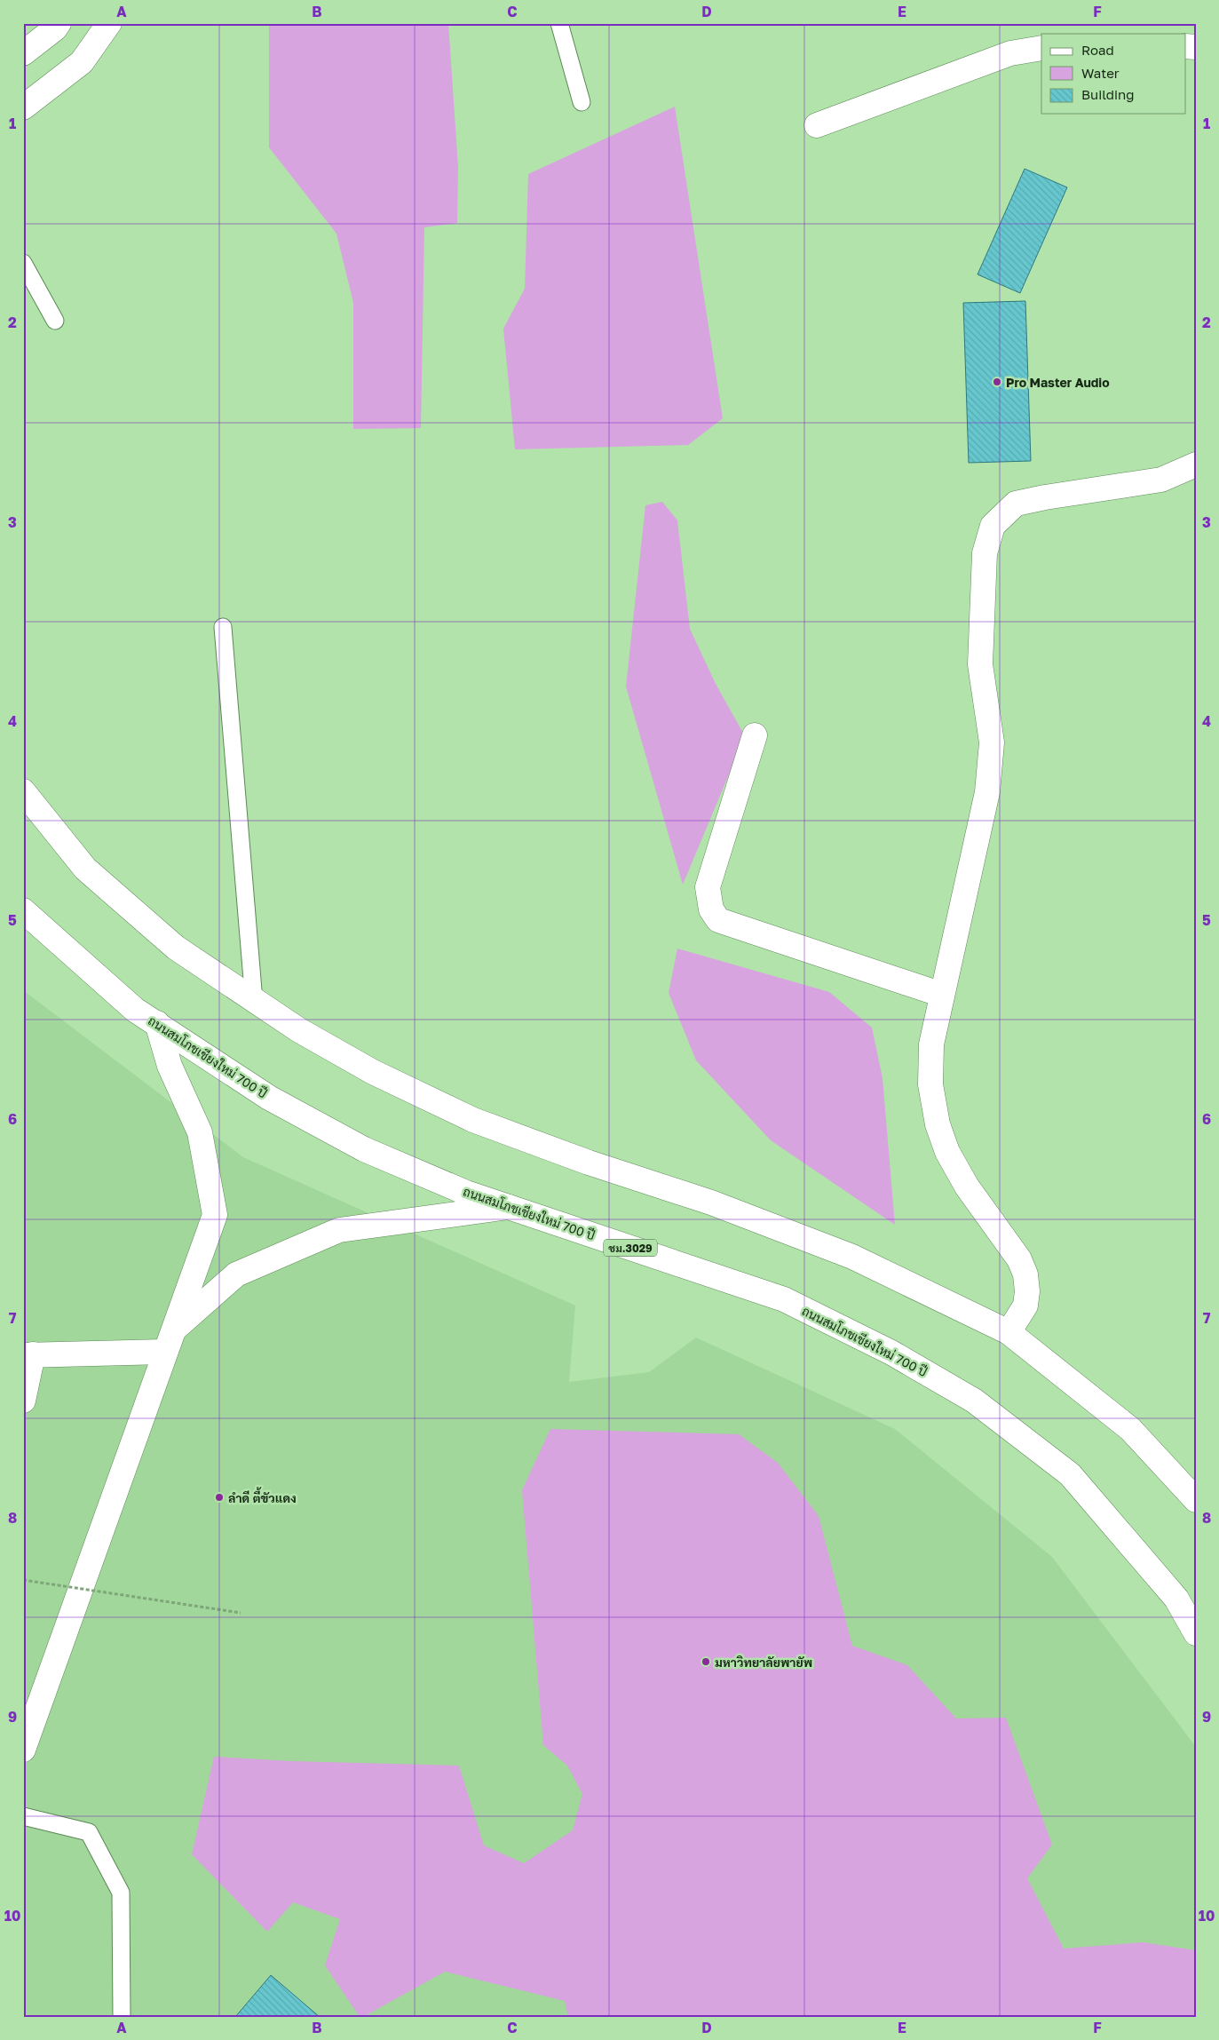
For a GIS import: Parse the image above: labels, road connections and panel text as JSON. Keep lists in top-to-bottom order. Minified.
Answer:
{"streets":{"street":["ถนนสมโภชเชียงใหม่ 700 ปี","ชม.3029"]},"places":["Pro Master Audio","ลำดี ตี้ขัวแดง","มหาวิทยาลัยพายัพ"],"legend":["Road","Water","Building"],"grid":{"columns":["A","B","C","D","E","F"],"rows":["1","2","3","4","5","6","7","8","9","10"]}}
